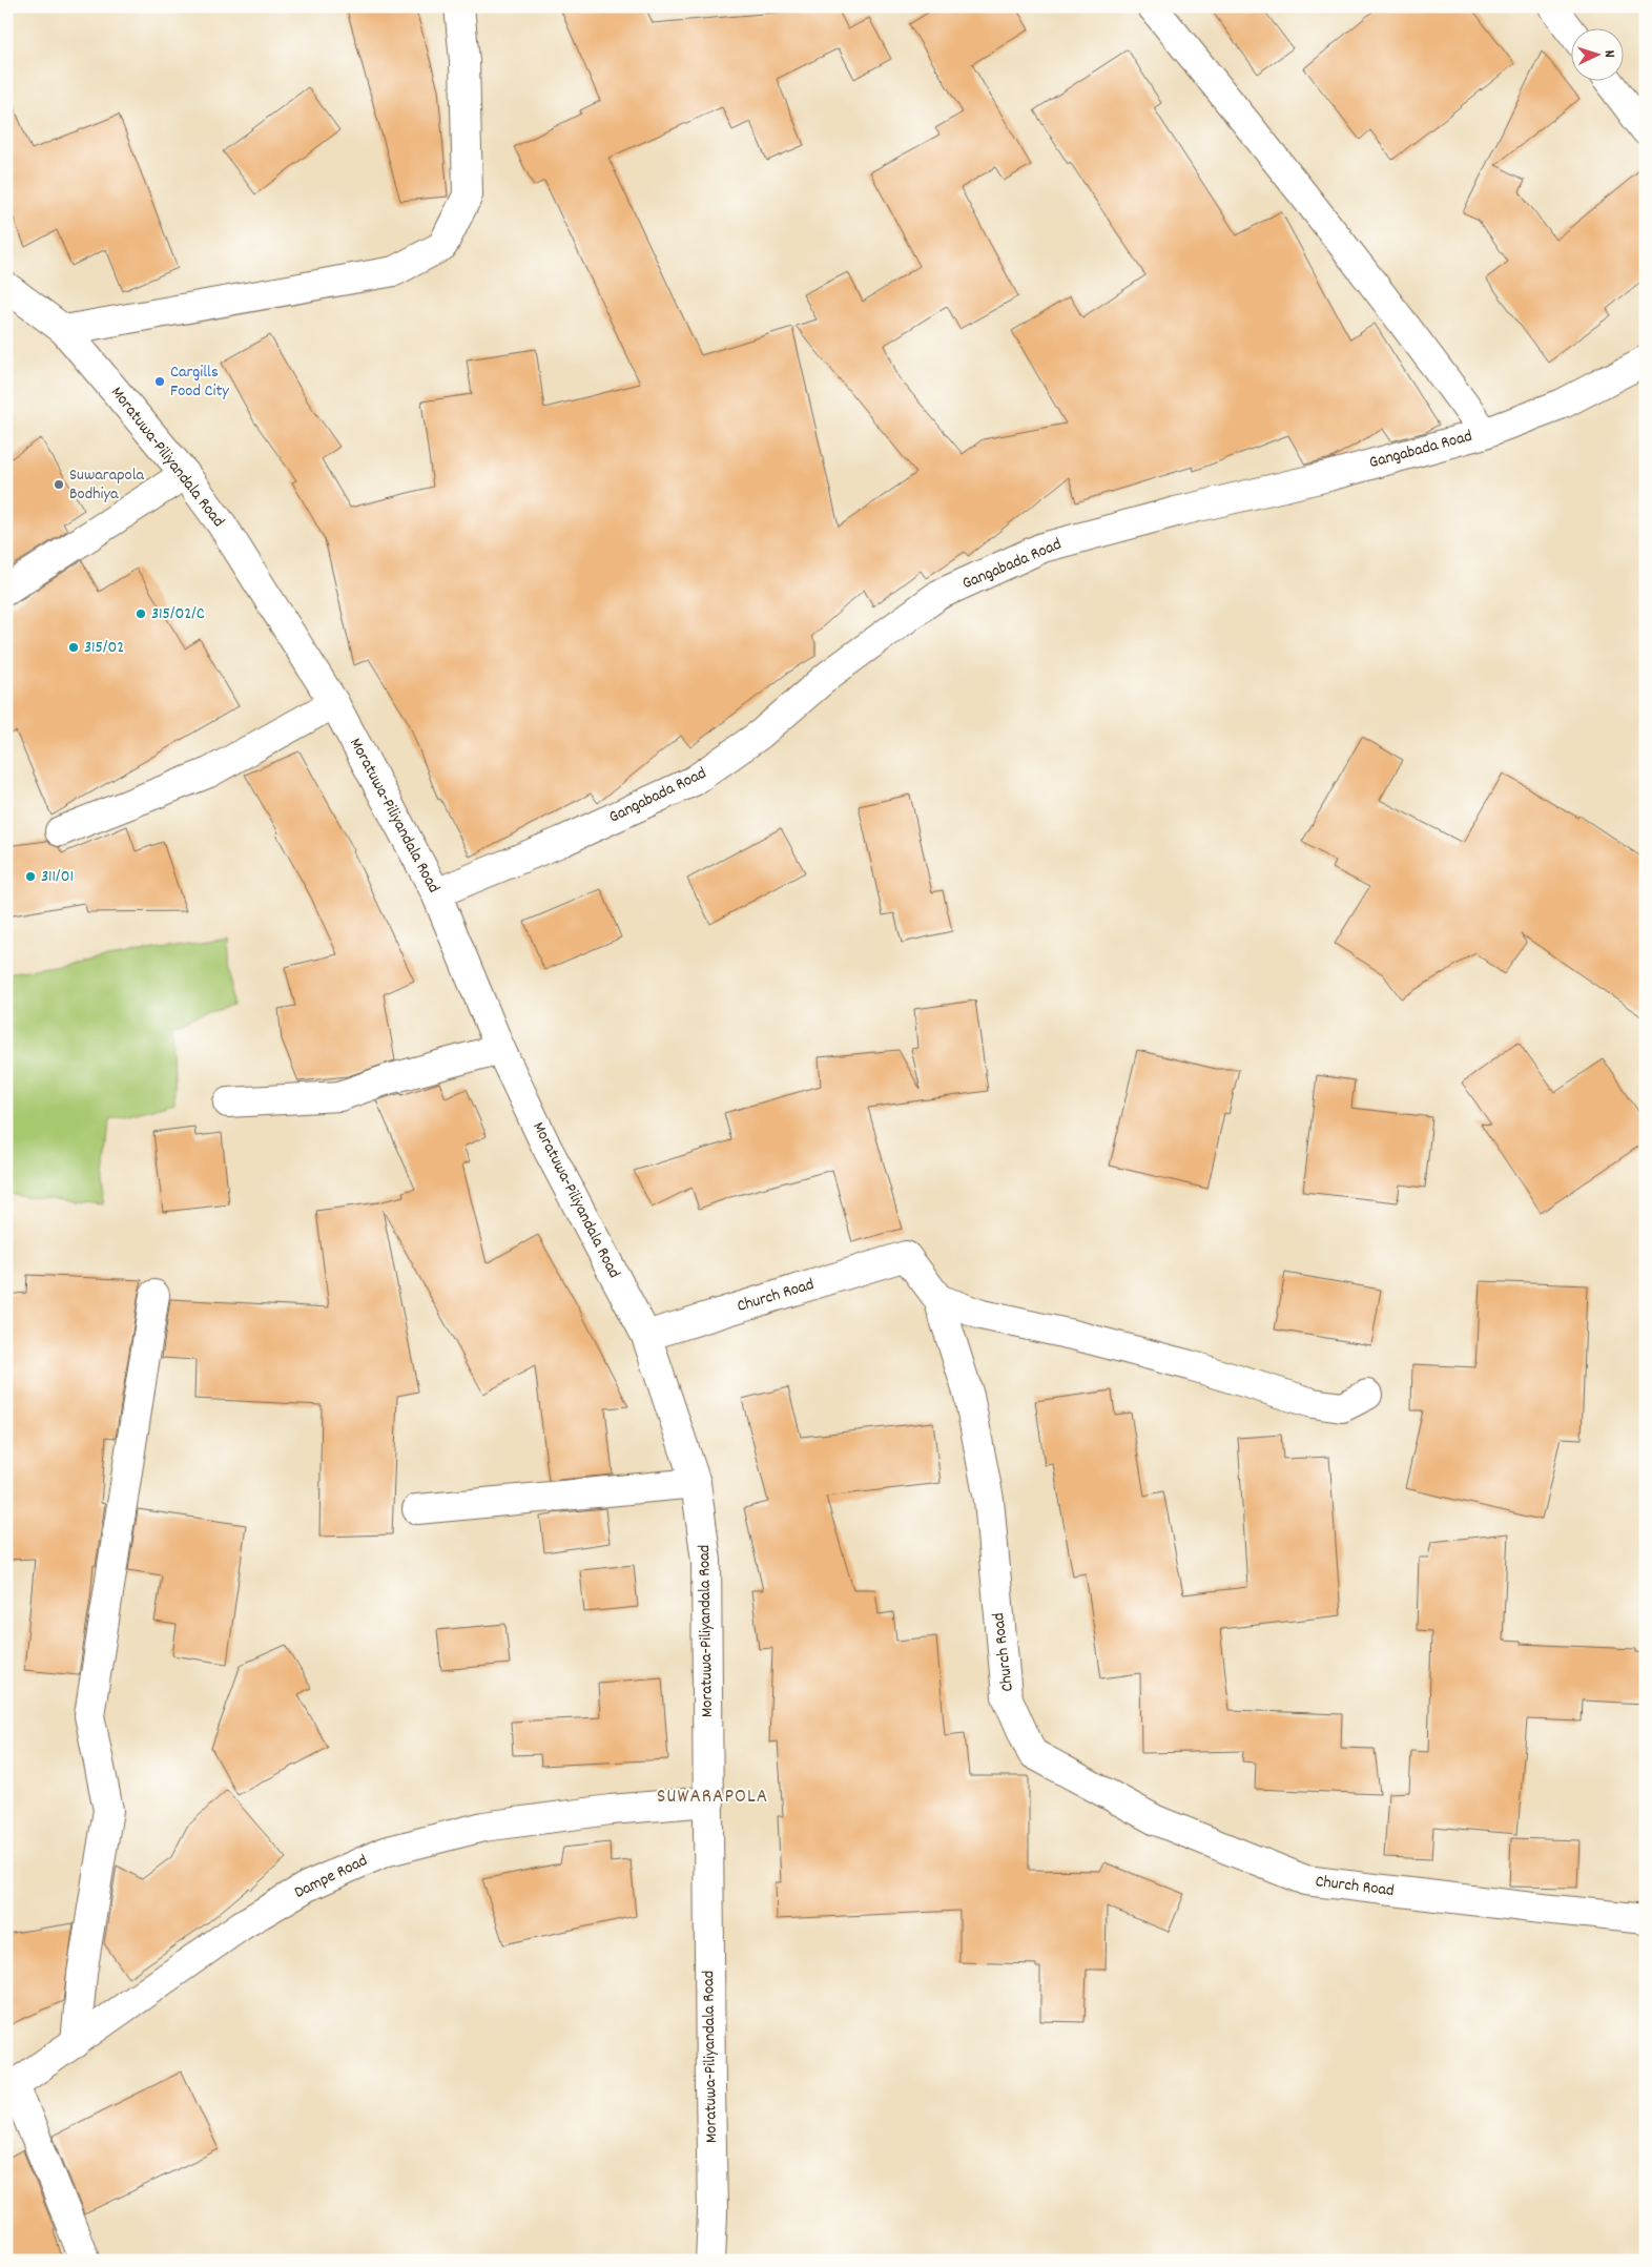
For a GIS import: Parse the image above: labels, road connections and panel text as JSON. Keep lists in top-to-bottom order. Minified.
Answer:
{"streets":{"street":["Gangabada Road","Moratuwa-Piliyandala Road","Church Road","Dampe Road"]},"crossings":[["Gangabada Road","Moratuwa-Piliyandala Road"],["Moratuwa-Piliyandala Road","Church Road"],["Moratuwa-Piliyandala Road","Dampe Road"]],"districts":["SUWARAPOLA"],"places":["Cargills Food City","Suwarapola Bodhiya","315/02/C","315/02","311/01"],"north":"right"}
